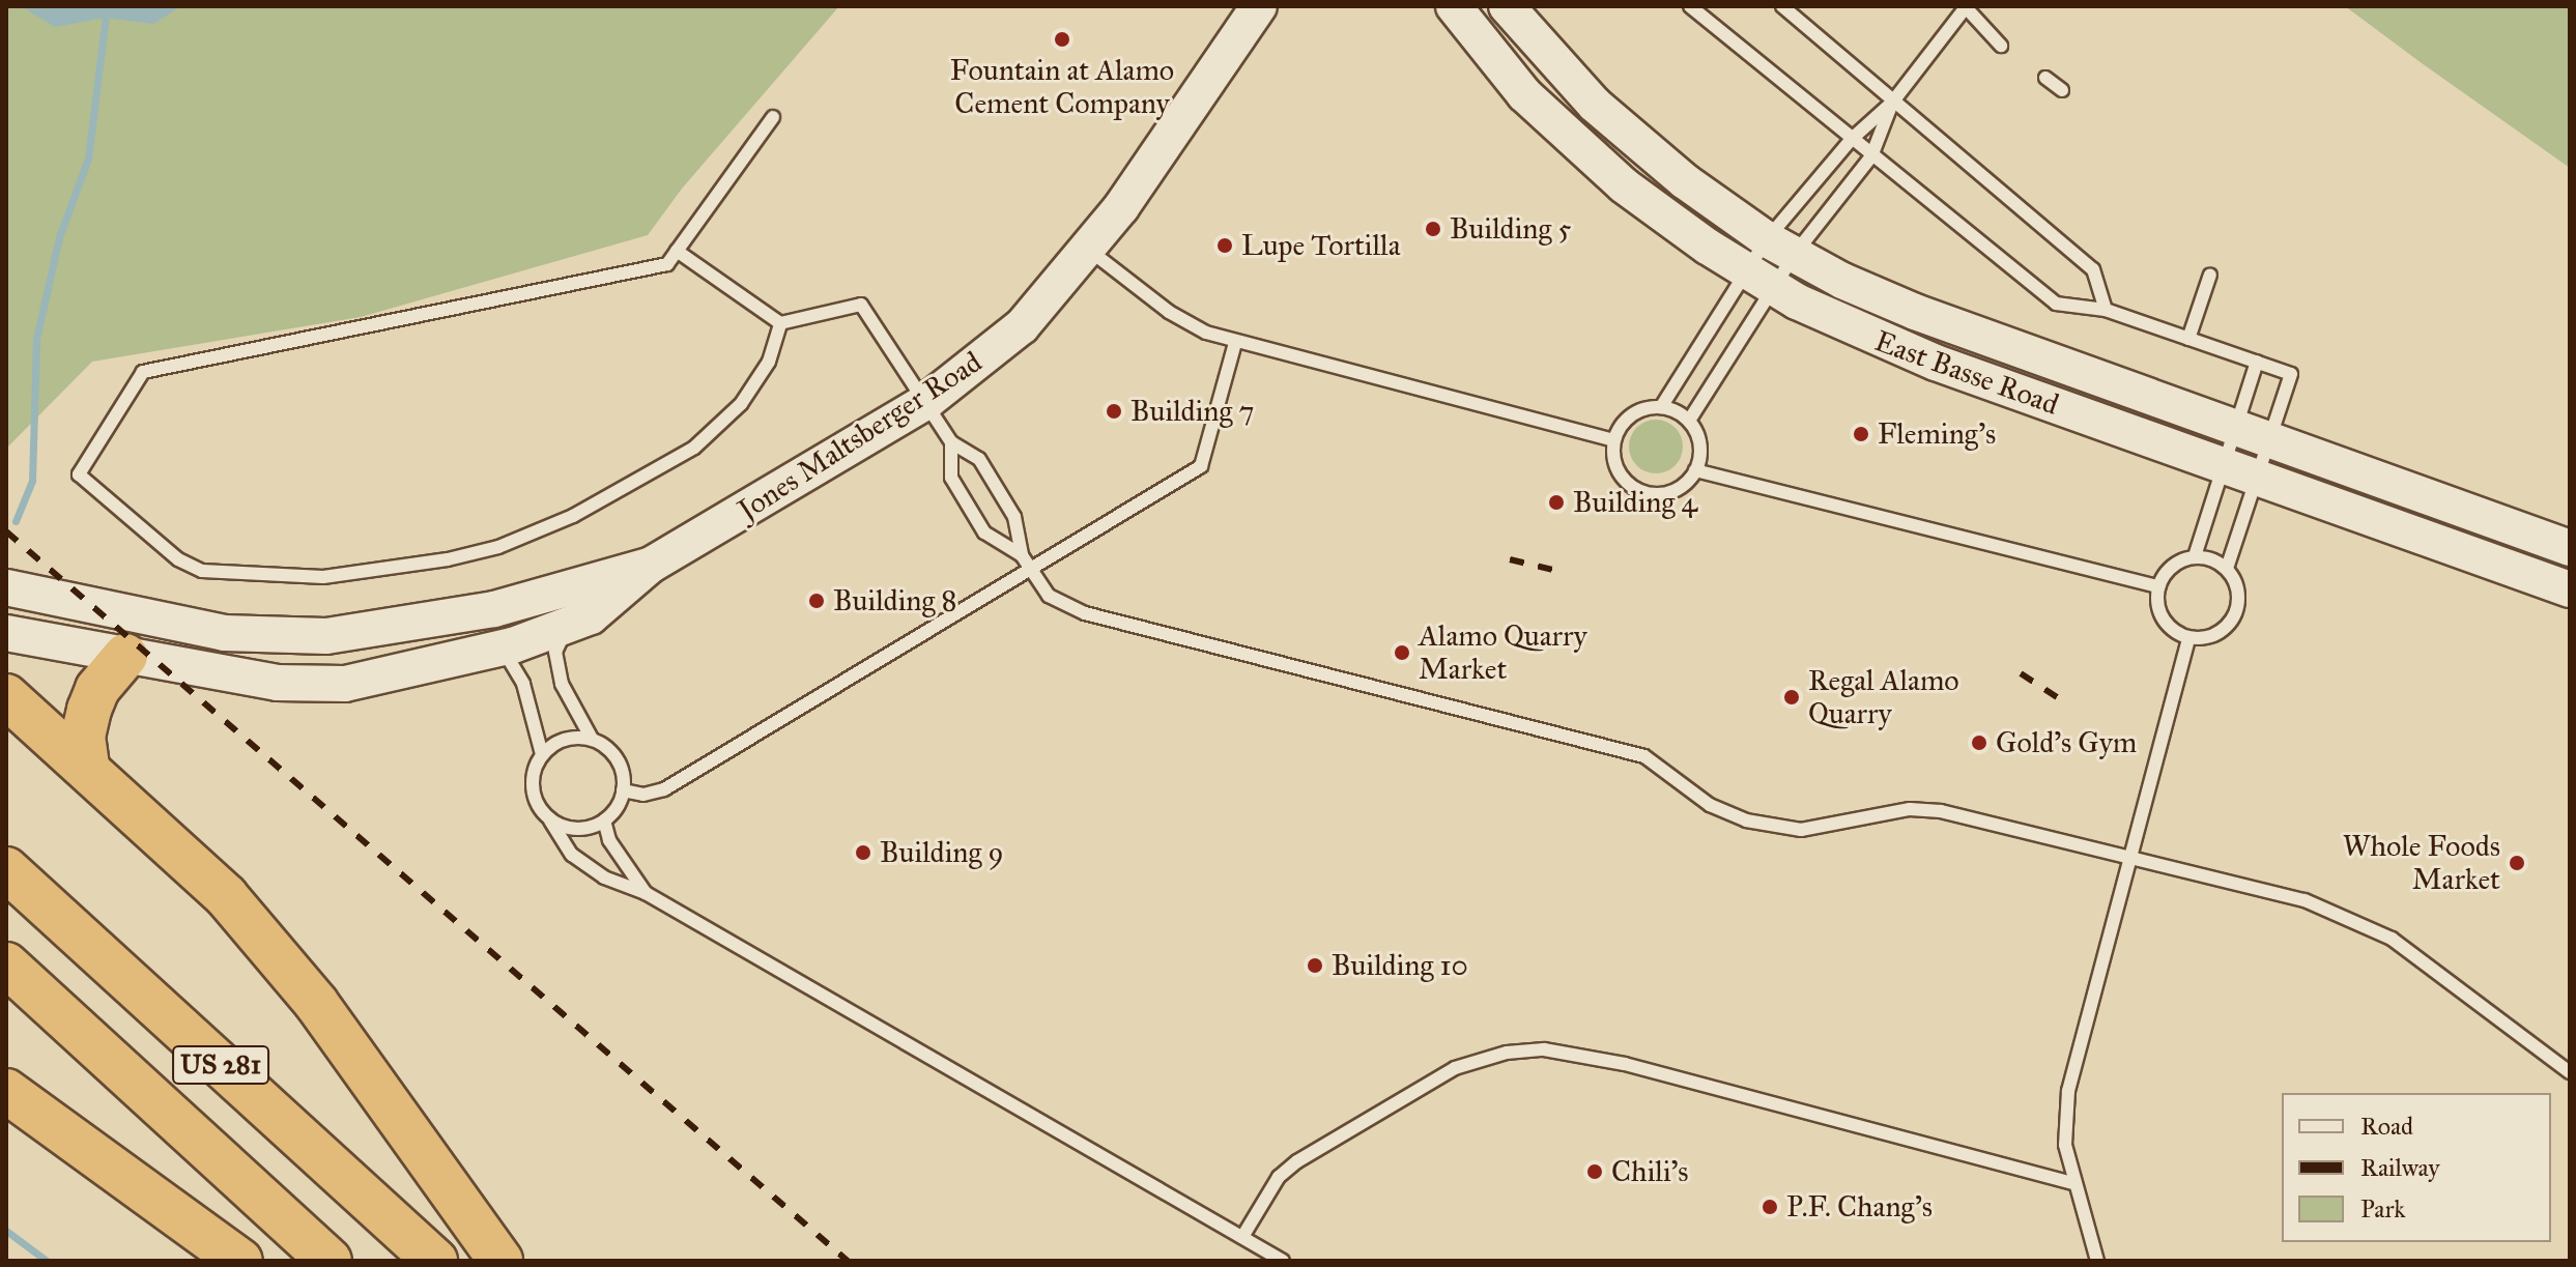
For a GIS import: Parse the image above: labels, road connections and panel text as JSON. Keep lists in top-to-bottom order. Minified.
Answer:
{"streets":{"highway":["US 281"],"main road":["East Basse Road","Jones Maltsberger Road"]},"places":["Fountain at Alamo Cement Company","Building 5","Lupe Tortilla","Building 7","Fleming's","Building 4","Building 8","Alamo Quarry Market","Regal Alamo Quarry","Gold's Gym","Building 9","Whole Foods Market","Building 10","Chili's","P.F. Chang's"],"legend":["Road","Railway","Park"]}
